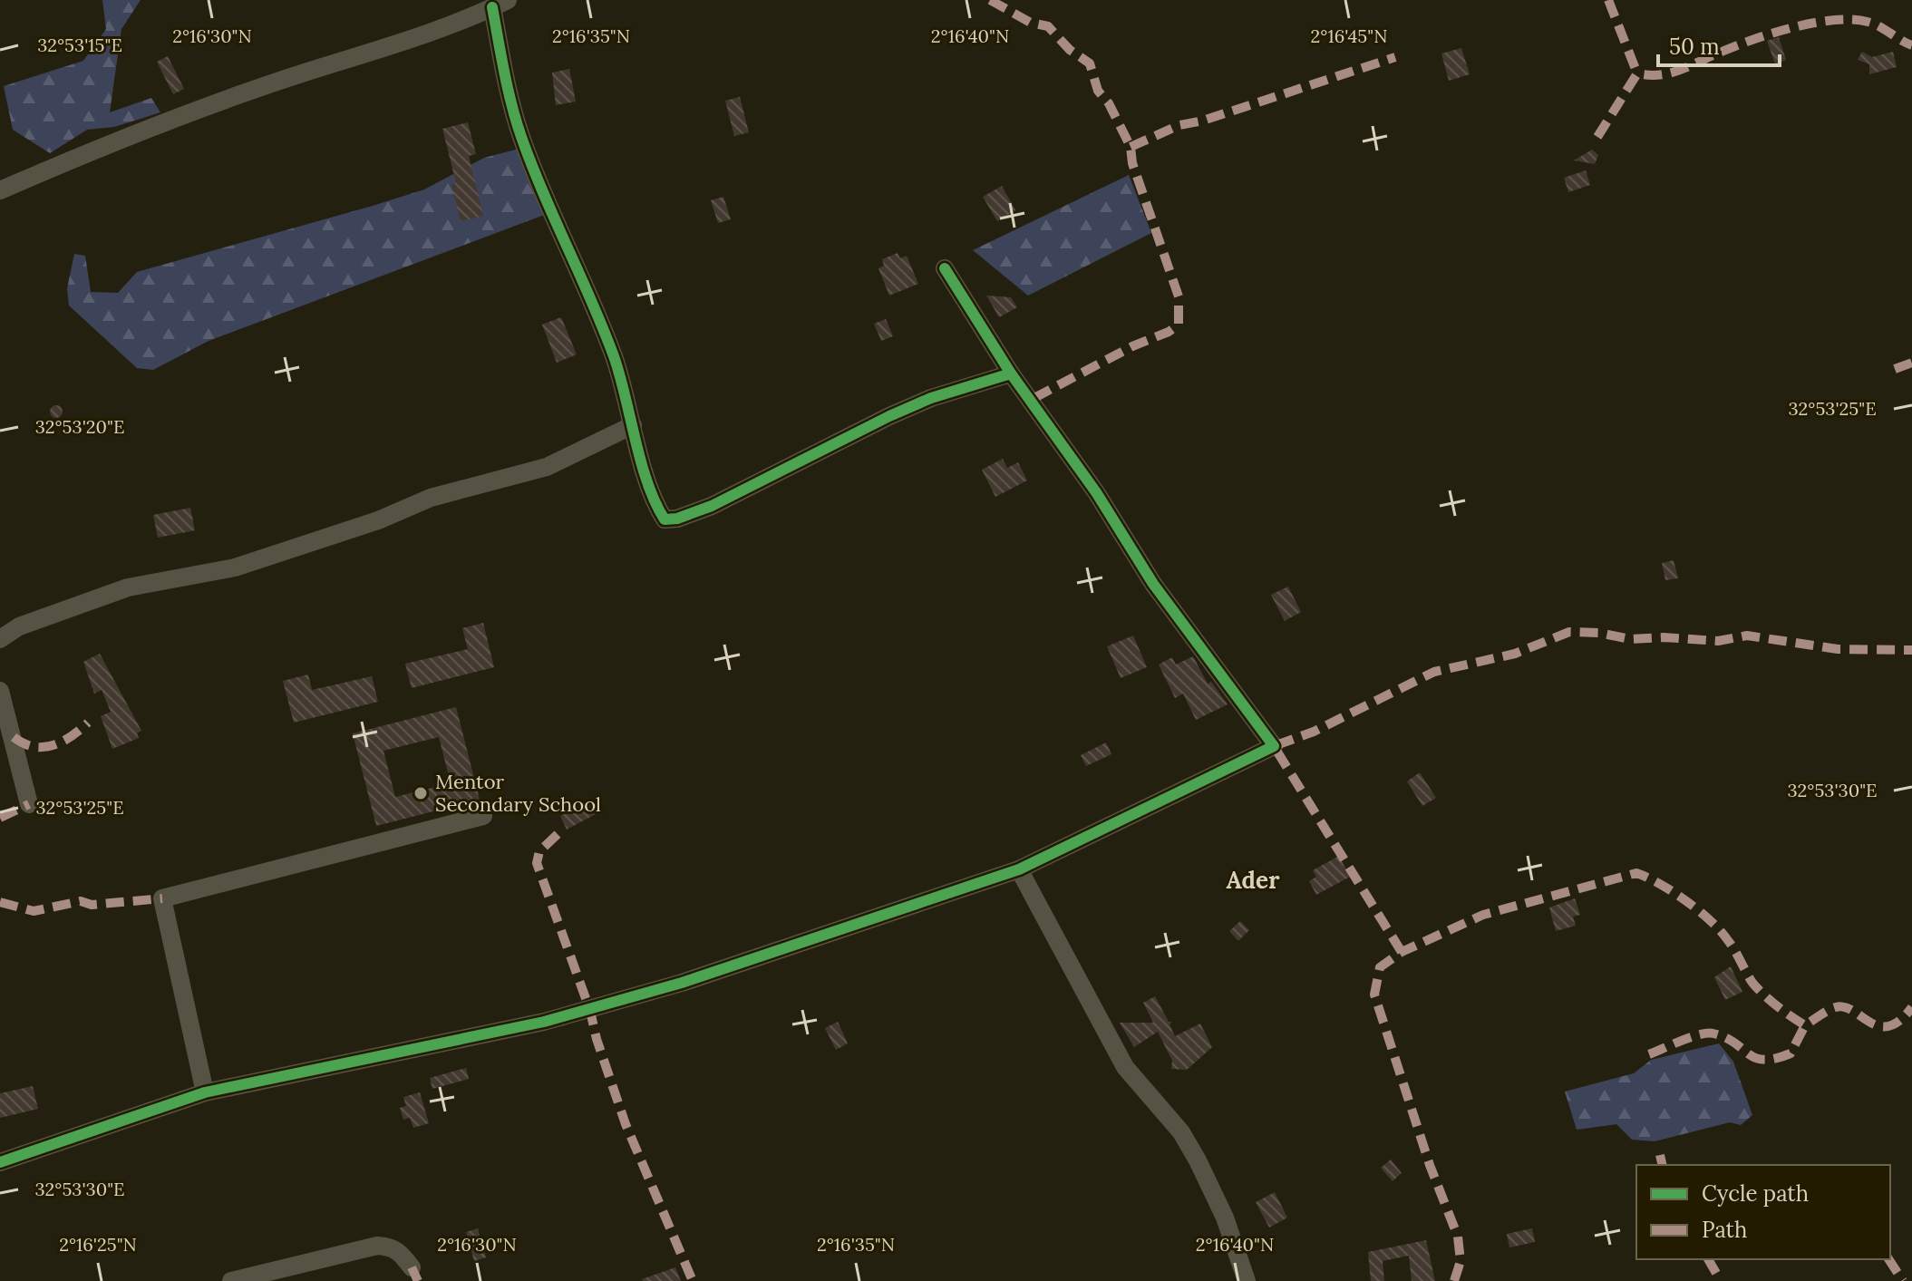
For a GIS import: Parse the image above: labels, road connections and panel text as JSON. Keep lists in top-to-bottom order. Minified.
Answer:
{"districts":["Ader"],"places":["Mentor Secondary School"],"legend":["Cycle path","Path"],"scale_bar":"50 m","coordinates":["2°16'30\"N","2°16'35\"N","2°16'40\"N","2°16'45\"N","32°53'15\"E","32°53'25\"E","32°53'20\"E","32°53'30\"E","2°16'25\"N"]}
